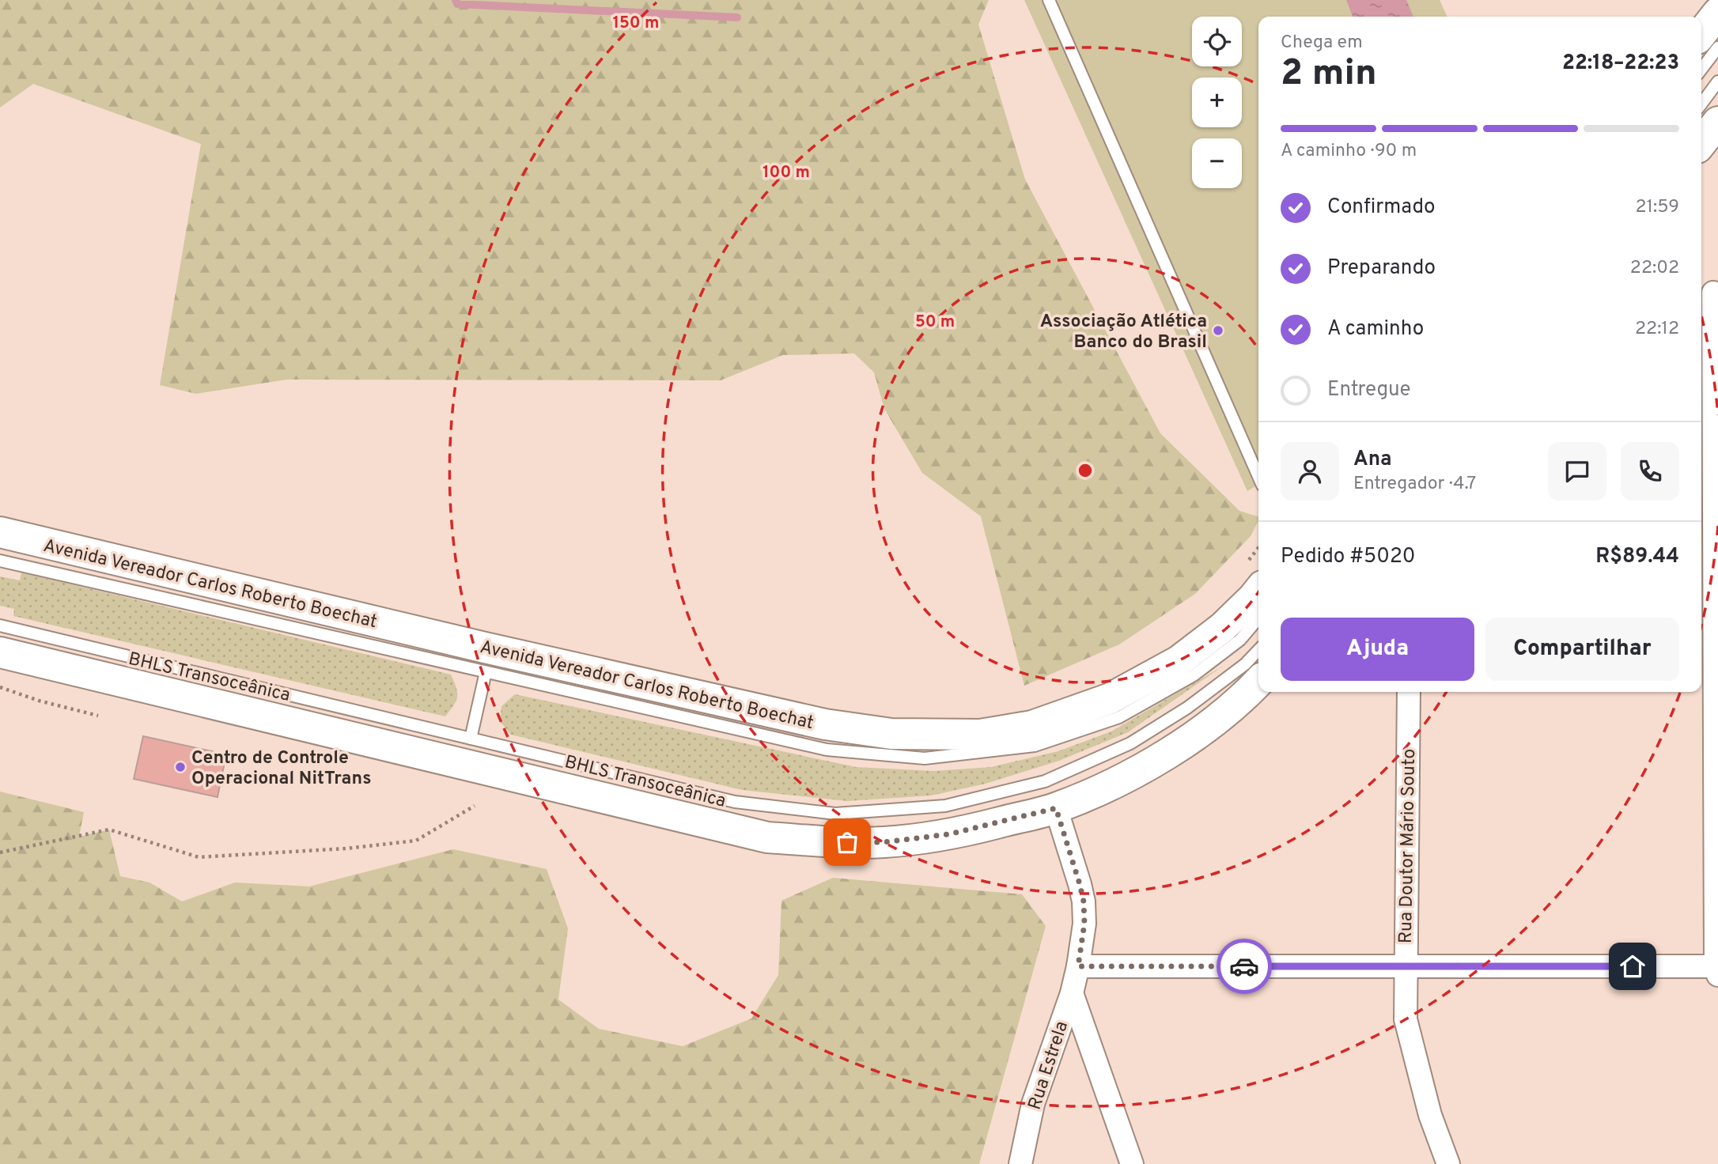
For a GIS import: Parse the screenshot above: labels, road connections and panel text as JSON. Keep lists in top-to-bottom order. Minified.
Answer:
{"streets":{"main road":["Avenida Vereador Carlos Roberto Boechat"],"street":["Rua Doutor Mário Souto","Rua Estrela"],"lane":["BHLS Transoceânica"]},"places":["Associação Atlética Banco do Brasil","Centro de Controle Operacional NitTrans"],"page":{"map_buttons":["+","−"],"heading":["2 min","Chega em","22:18–22:23"],"panel":["Ana","Entregador · 4.7","Pedido #5020","R$89.44"],"bar":"A caminho · 90 m","list":[["Confirmado","21:59"],["Preparando","22:02"],["A caminho","22:12"],"Entregue"],"buttons":["Ajuda","Compartilhar"]},"rings":["150 m","100 m","50 m"]}
